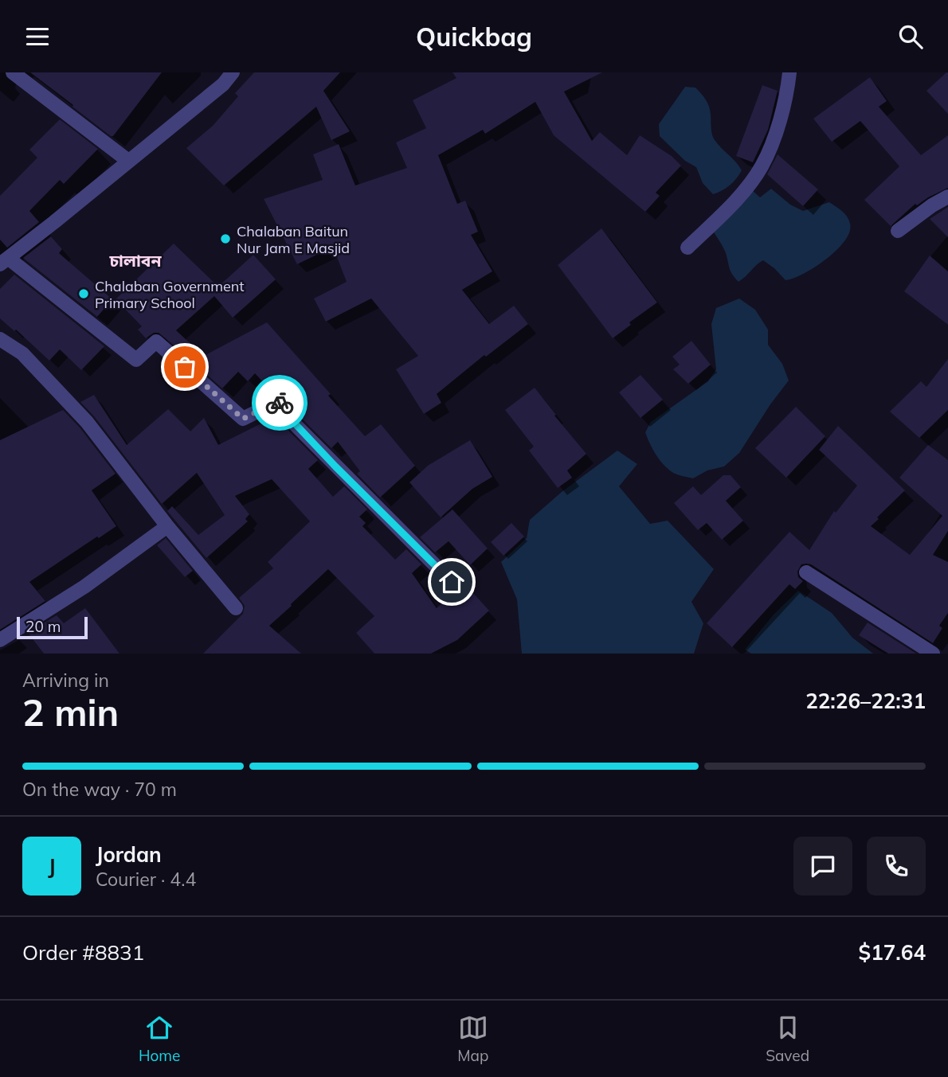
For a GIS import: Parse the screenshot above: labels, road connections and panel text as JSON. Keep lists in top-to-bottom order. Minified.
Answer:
{"districts":["চালাবন"],"places":["Chalaban Baitun Nur Jam E Masjid","Chalaban Government Primary School"],"scale_bar":"20 m","page":{"header":"Quickbag","scale":"20 m","heading":["2 min","Arriving in","22:26–22:31"],"panel":["Jordan","Courier · 4.4","Order #8831","$17.64"],"bar":"On the way · 70 m","round":"J","tabs":["Home","Map","Saved"]}}
